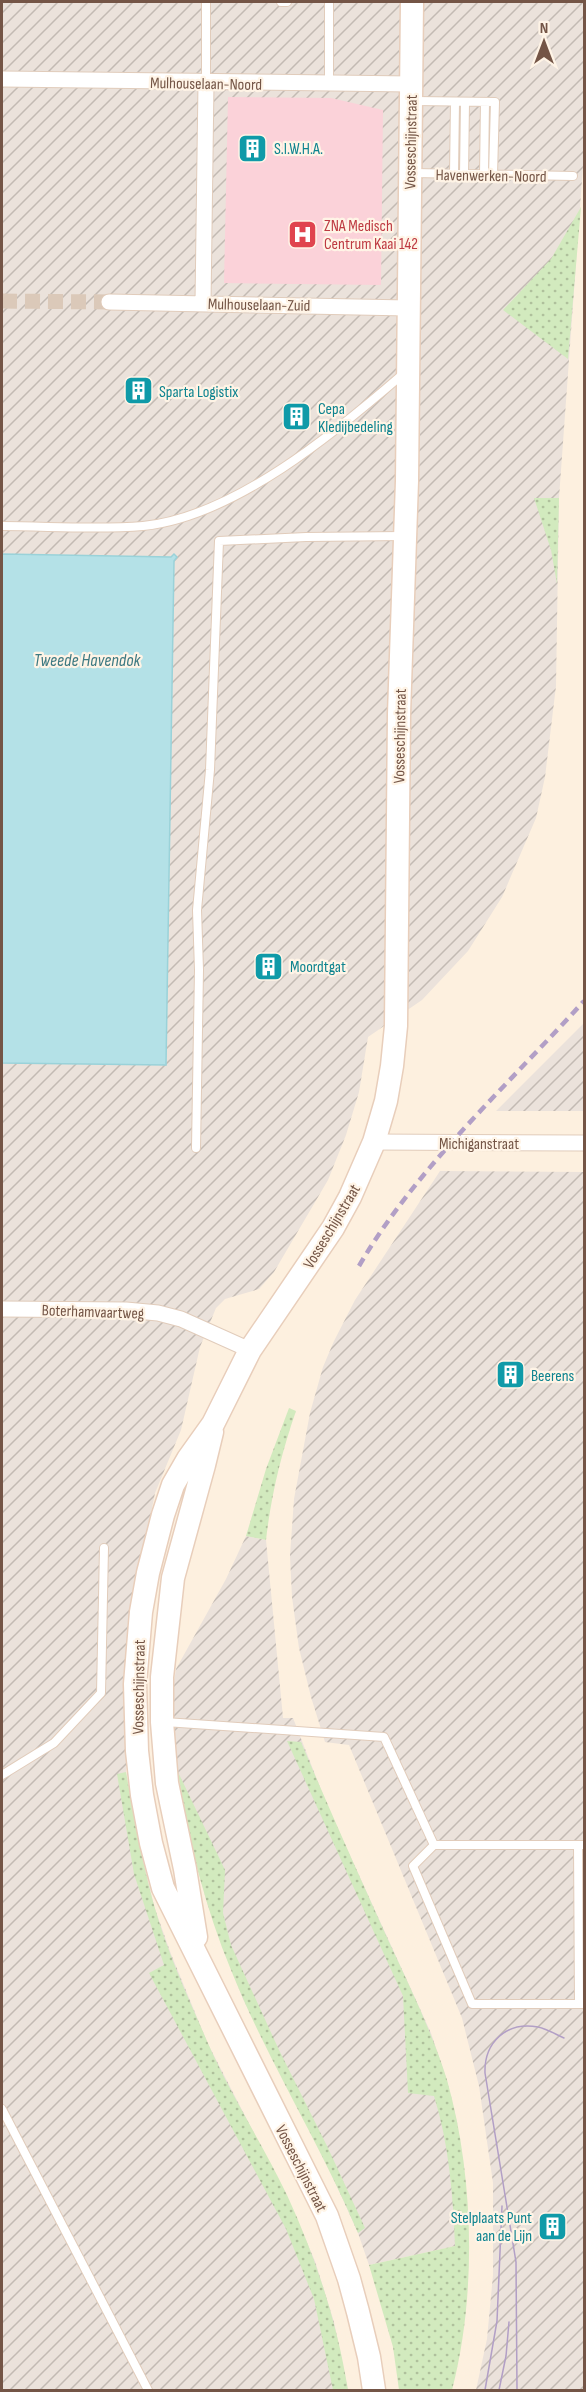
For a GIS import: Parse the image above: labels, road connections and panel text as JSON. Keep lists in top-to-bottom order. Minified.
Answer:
{"streets":{"street":["Mulhouselaan-Noord","Vosseschijnstraat","Mulhouselaan-Zuid","Michiganstraat","Boterhamvaartweg"],"lane":["Havenwerken-Noord"]},"crossings":[["Mulhouselaan-Noord","Vosseschijnstraat"],["Vosseschijnstraat","Havenwerken-Noord"],["Vosseschijnstraat","Mulhouselaan-Zuid"],["Vosseschijnstraat","Michiganstraat"],["Vosseschijnstraat","Boterhamvaartweg"]],"water":["Tweede Havendok"],"places":{"building":["S.I.W.H.A.","Sparta Logistix","Cepa Kledijbedeling","Moordtgat","Beerens","Stelplaats Punt aan de Lijn"],"hospital":["ZNA Medisch Centrum Kaai 142"]},"north":"top"}
